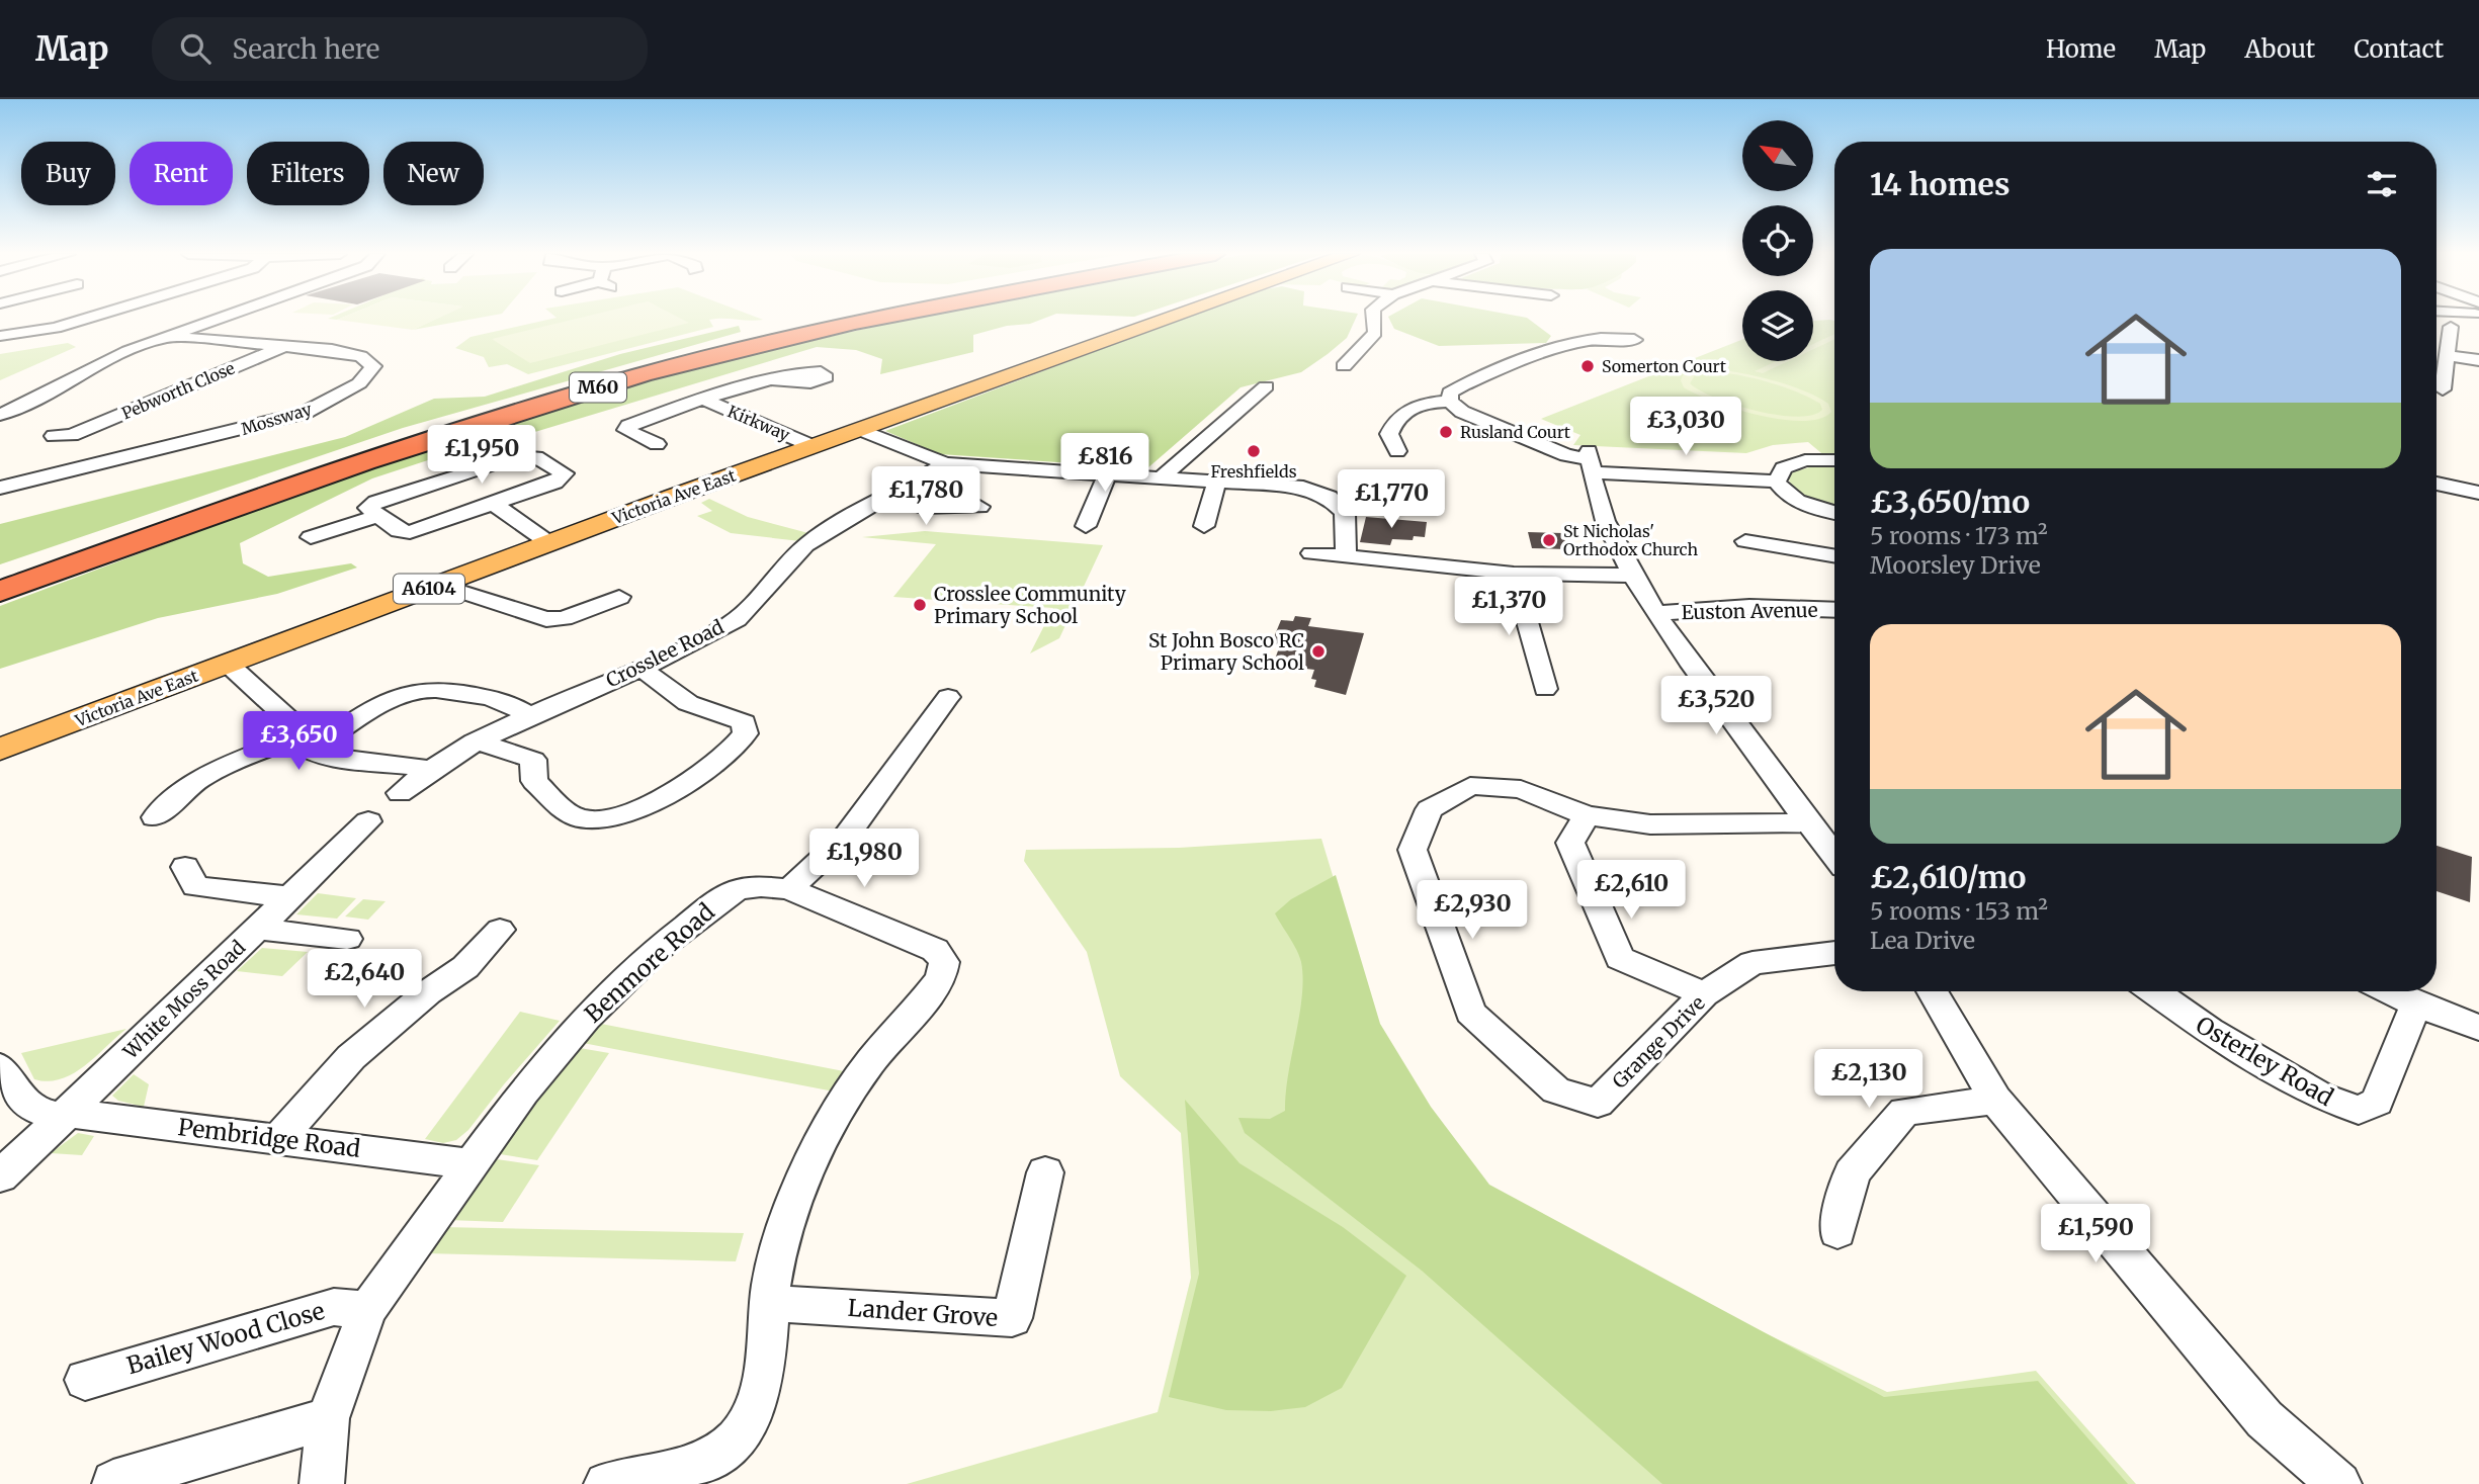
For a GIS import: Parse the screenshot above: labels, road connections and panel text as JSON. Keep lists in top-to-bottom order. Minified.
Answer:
{"streets":{"highway":["M60"],"main road":["Victoria Ave East","A6104"],"street":["Pebworth Close","Mossway","Kirkway","Euston Avenue","Crosslee Road","Benmore Road","White Moss Road","Grange Drive","Osterley Road","Pembridge Road","Lander Grove","Bailey Wood Close"]},"crossings":[["Pebworth Close","Mossway"],["Kirkway","Victoria Ave East"],["Benmore Road","Pembridge Road"],["Benmore Road","Lander Grove"],["Benmore Road","Bailey Wood Close"],["White Moss Road","Pembridge Road"]],"places":["Somerton Court","Rusland Court","Freshfields","St Nicholas' Orthodox Church","Crosslee Community Primary School","St John Bosco RC Primary School"],"north":"top left","page":{"header":"Map","search":"Search here","nav":["Home","Map","About","Contact"],"chip":["Buy","Rent","Filters","New"],"heading":"14 homes","list":[{"name":"£3,650/mo","note":"5 rooms · 173 m² · Moorsley Drive"},{"name":"£2,610/mo","note":"5 rooms · 153 m² · Lea Drive"}],"price":["£3,030","£1,950","£816","£1,780","£1,770","£1,370","£3,520","£3,650","£1,980","£2,610","£2,930","£2,640","£2,130","£1,590"]}}
